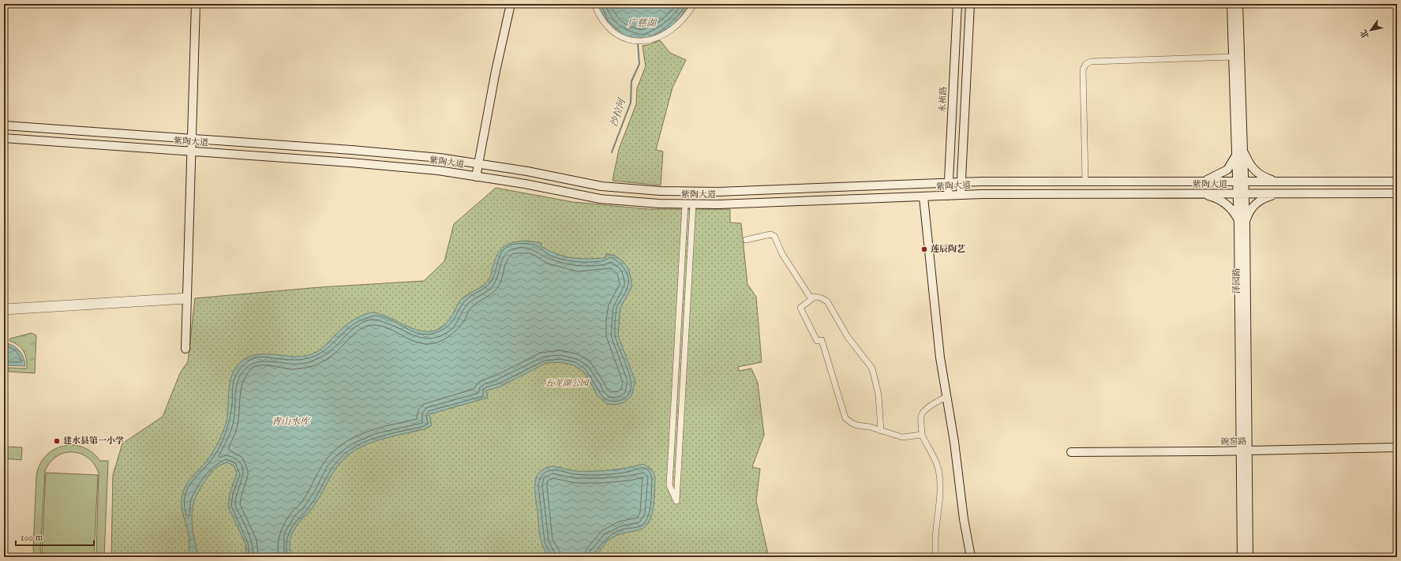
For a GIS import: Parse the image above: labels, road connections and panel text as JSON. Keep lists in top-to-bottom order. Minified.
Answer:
{"streets":{"main road":["永祯路","紫陶大道","泽园路","碗窑路"]},"crossings":[["永祯路","紫陶大道"],["紫陶大道","泽园路"],["泽园路","碗窑路"]],"water":["广慈湖","沙拉河","青山水库"],"parks":["五龙湖公园"],"places":["莲辰陶艺","建水县第一小学"],"scale_bar":"100 m","north":"bottom left"}
